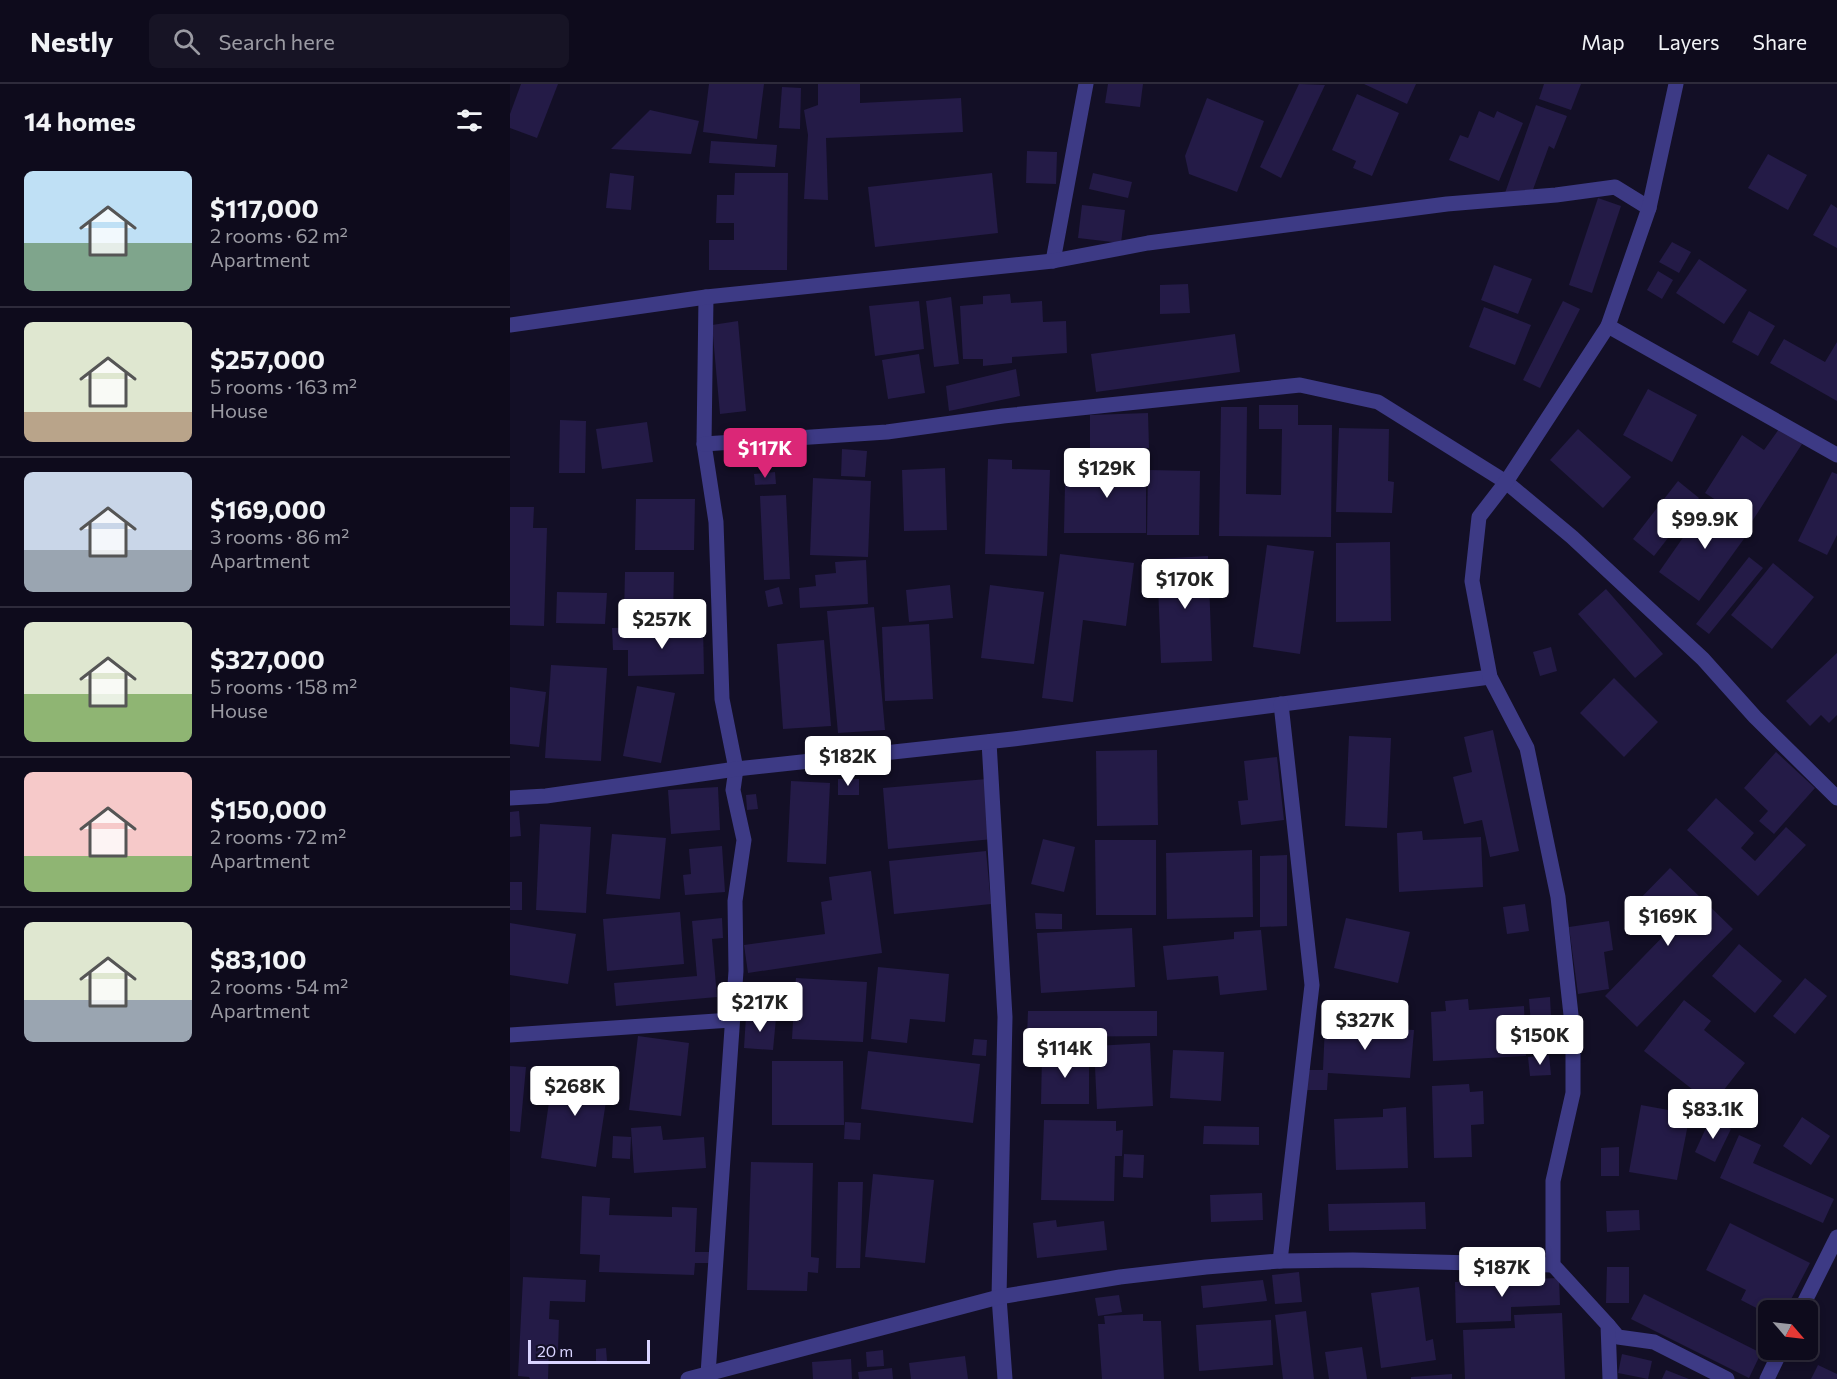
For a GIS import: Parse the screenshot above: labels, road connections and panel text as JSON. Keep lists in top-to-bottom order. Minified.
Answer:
{"scale_bar":"20 m","north":"bottom right","page":{"header":"Nestly","search":"Search here","nav":["Map","Layers","Share"],"heading":"14 homes","list":[{"name":"$117,000","note":"2 rooms · 62 m² · Apartment"},{"name":"$257,000","note":"5 rooms · 163 m² · House"},{"name":"$169,000","note":"3 rooms · 86 m² · Apartment"},{"name":"$327,000","note":"5 rooms · 158 m² · House"},{"name":"$150,000","note":"2 rooms · 72 m² · Apartment"},{"name":"$83,100","note":"2 rooms · 54 m² · Apartment"}],"price":["$117K","$129K","$99.9K","$170K","$257K","$182K","$169K","$217K","$327K","$150K","$114K","$268K","$83.1K","$187K"],"scale":"20 m"}}
